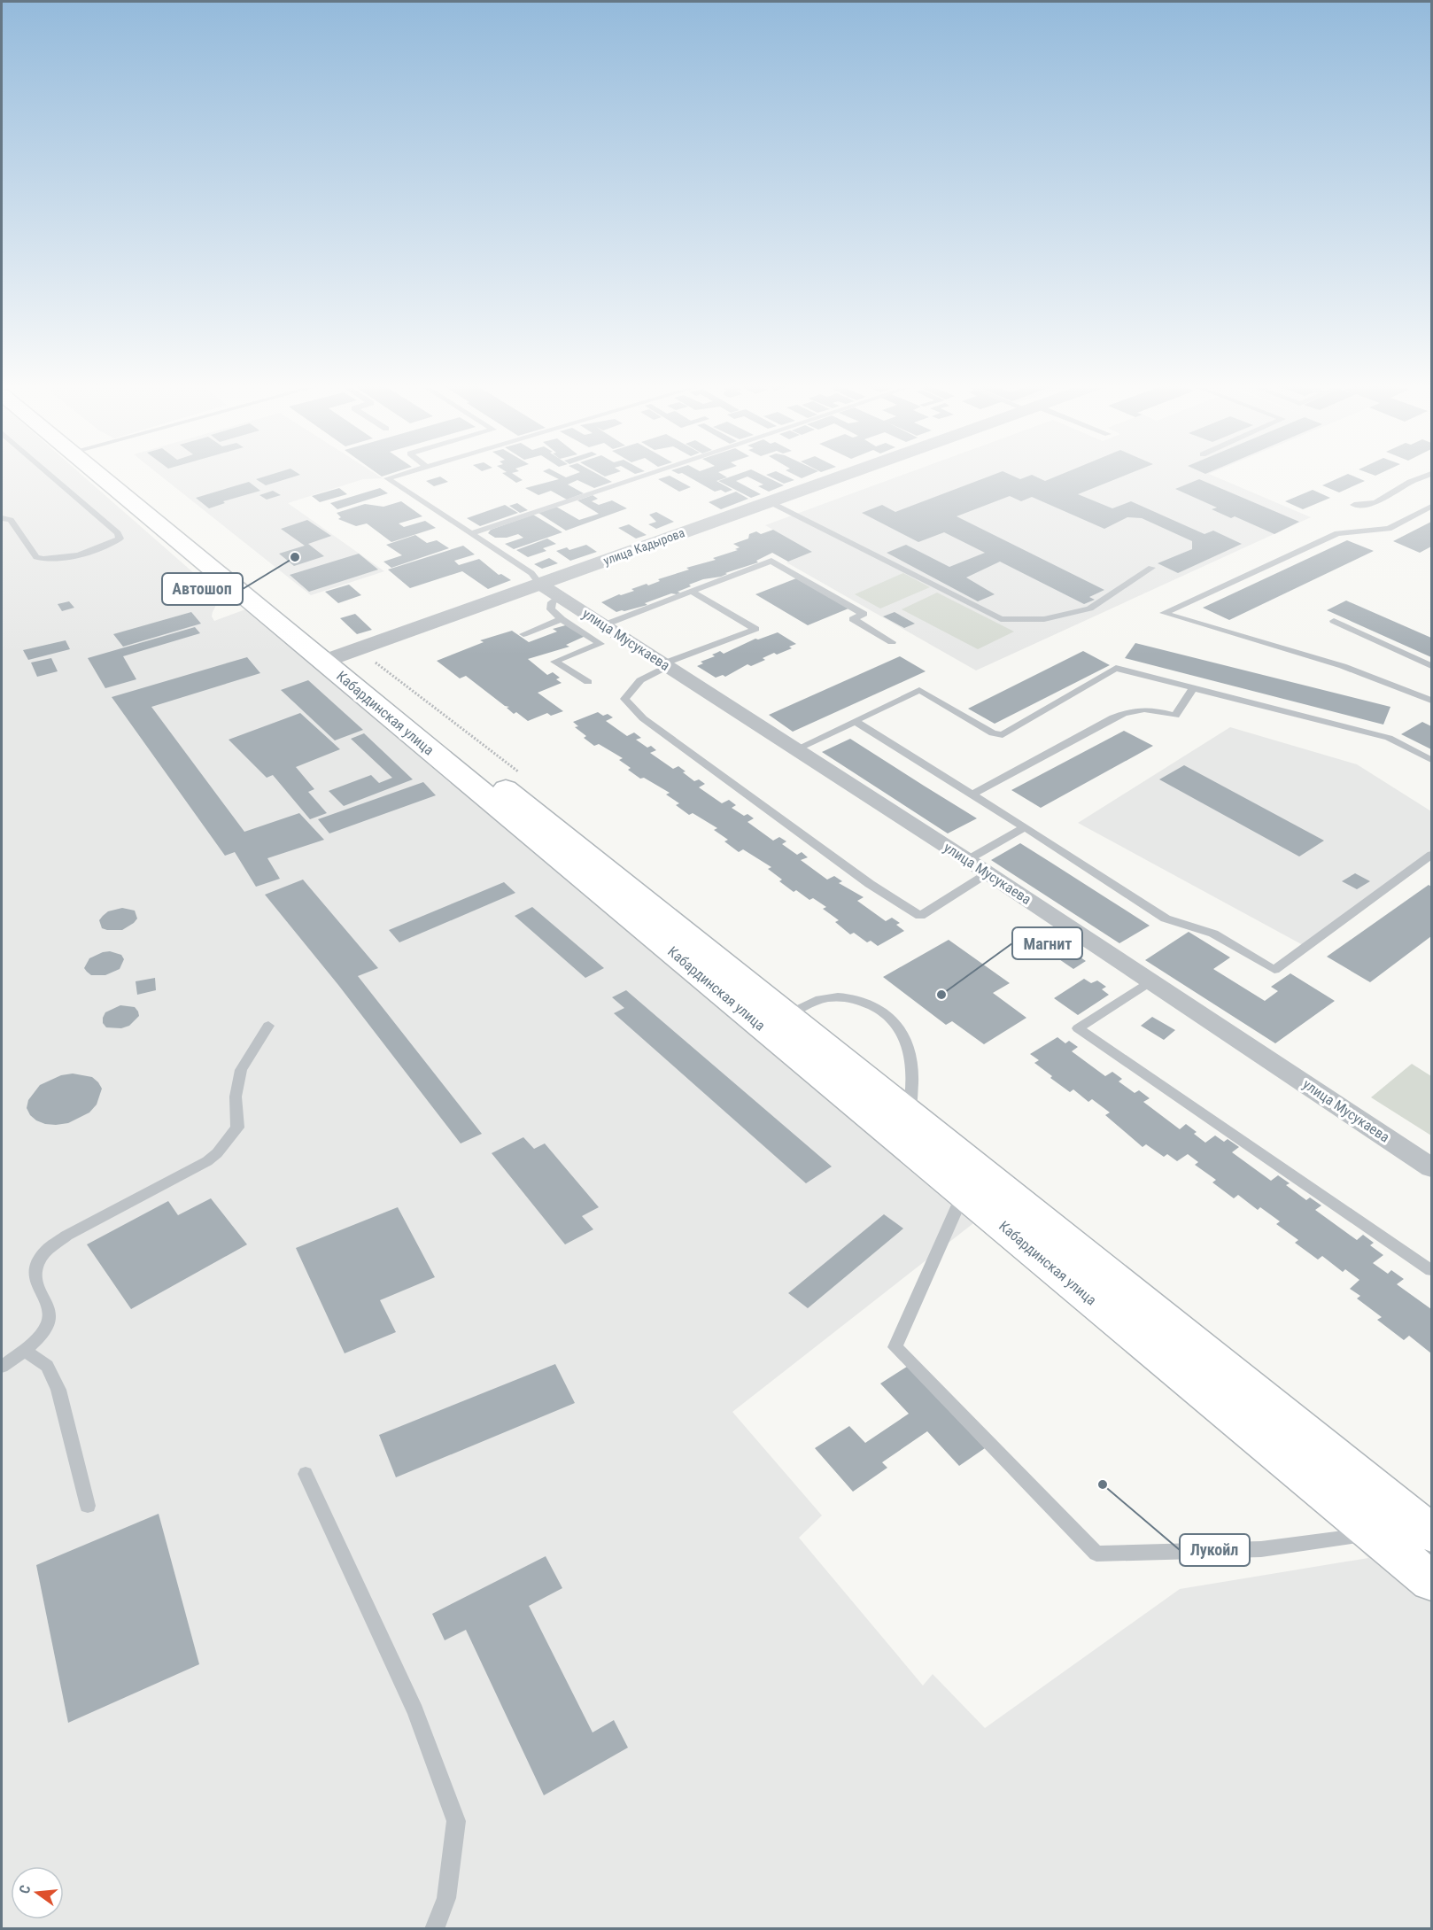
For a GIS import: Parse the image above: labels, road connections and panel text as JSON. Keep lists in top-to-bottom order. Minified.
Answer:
{"streets":{"main road":["Кабардинская улица"],"street":["улица Кадырова","улица Мусукаева"]},"crossings":[["улица Кадырова","улица Мусукаева"],["улица Кадырова","Кабардинская улица"]],"places":["Автошоп","Магнит","Лукойл"],"north":"left"}
